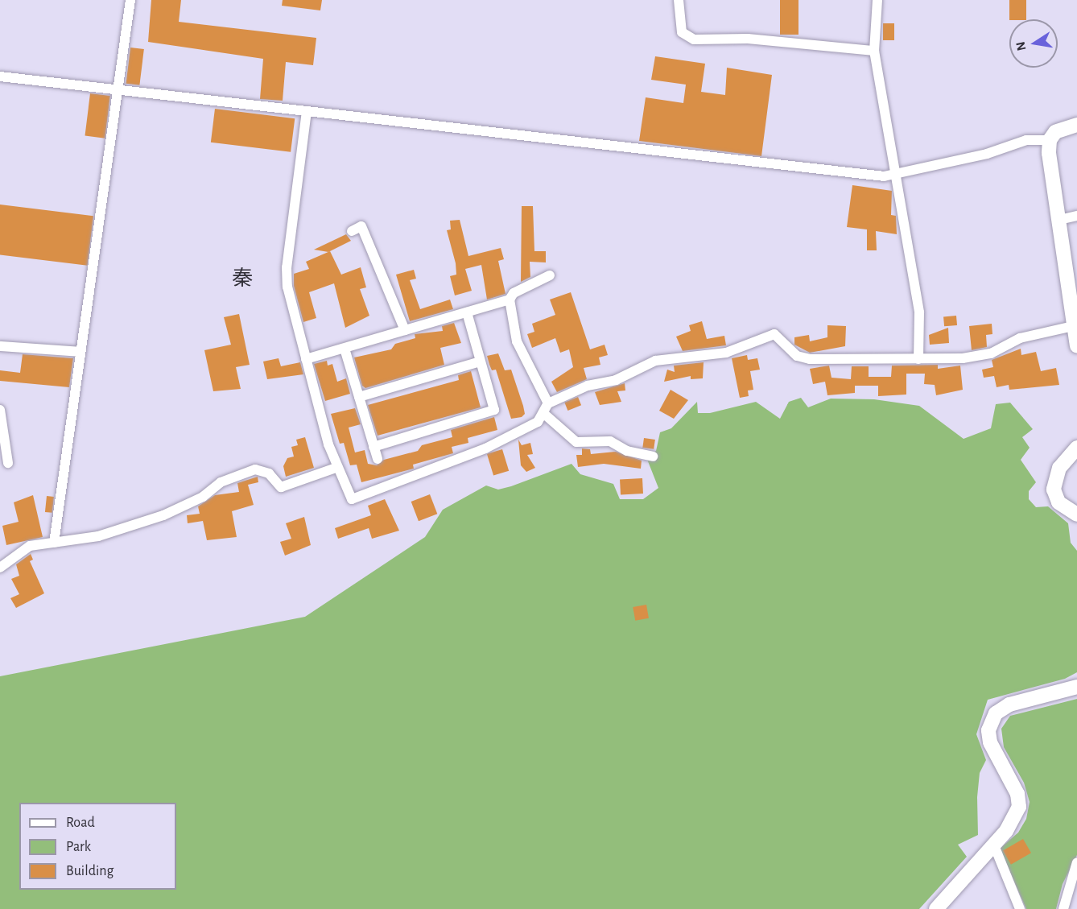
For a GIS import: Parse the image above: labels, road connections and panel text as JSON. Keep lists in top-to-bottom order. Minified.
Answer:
{"districts":["秦"],"legend":["Road","Park","Building"],"north":"left"}
